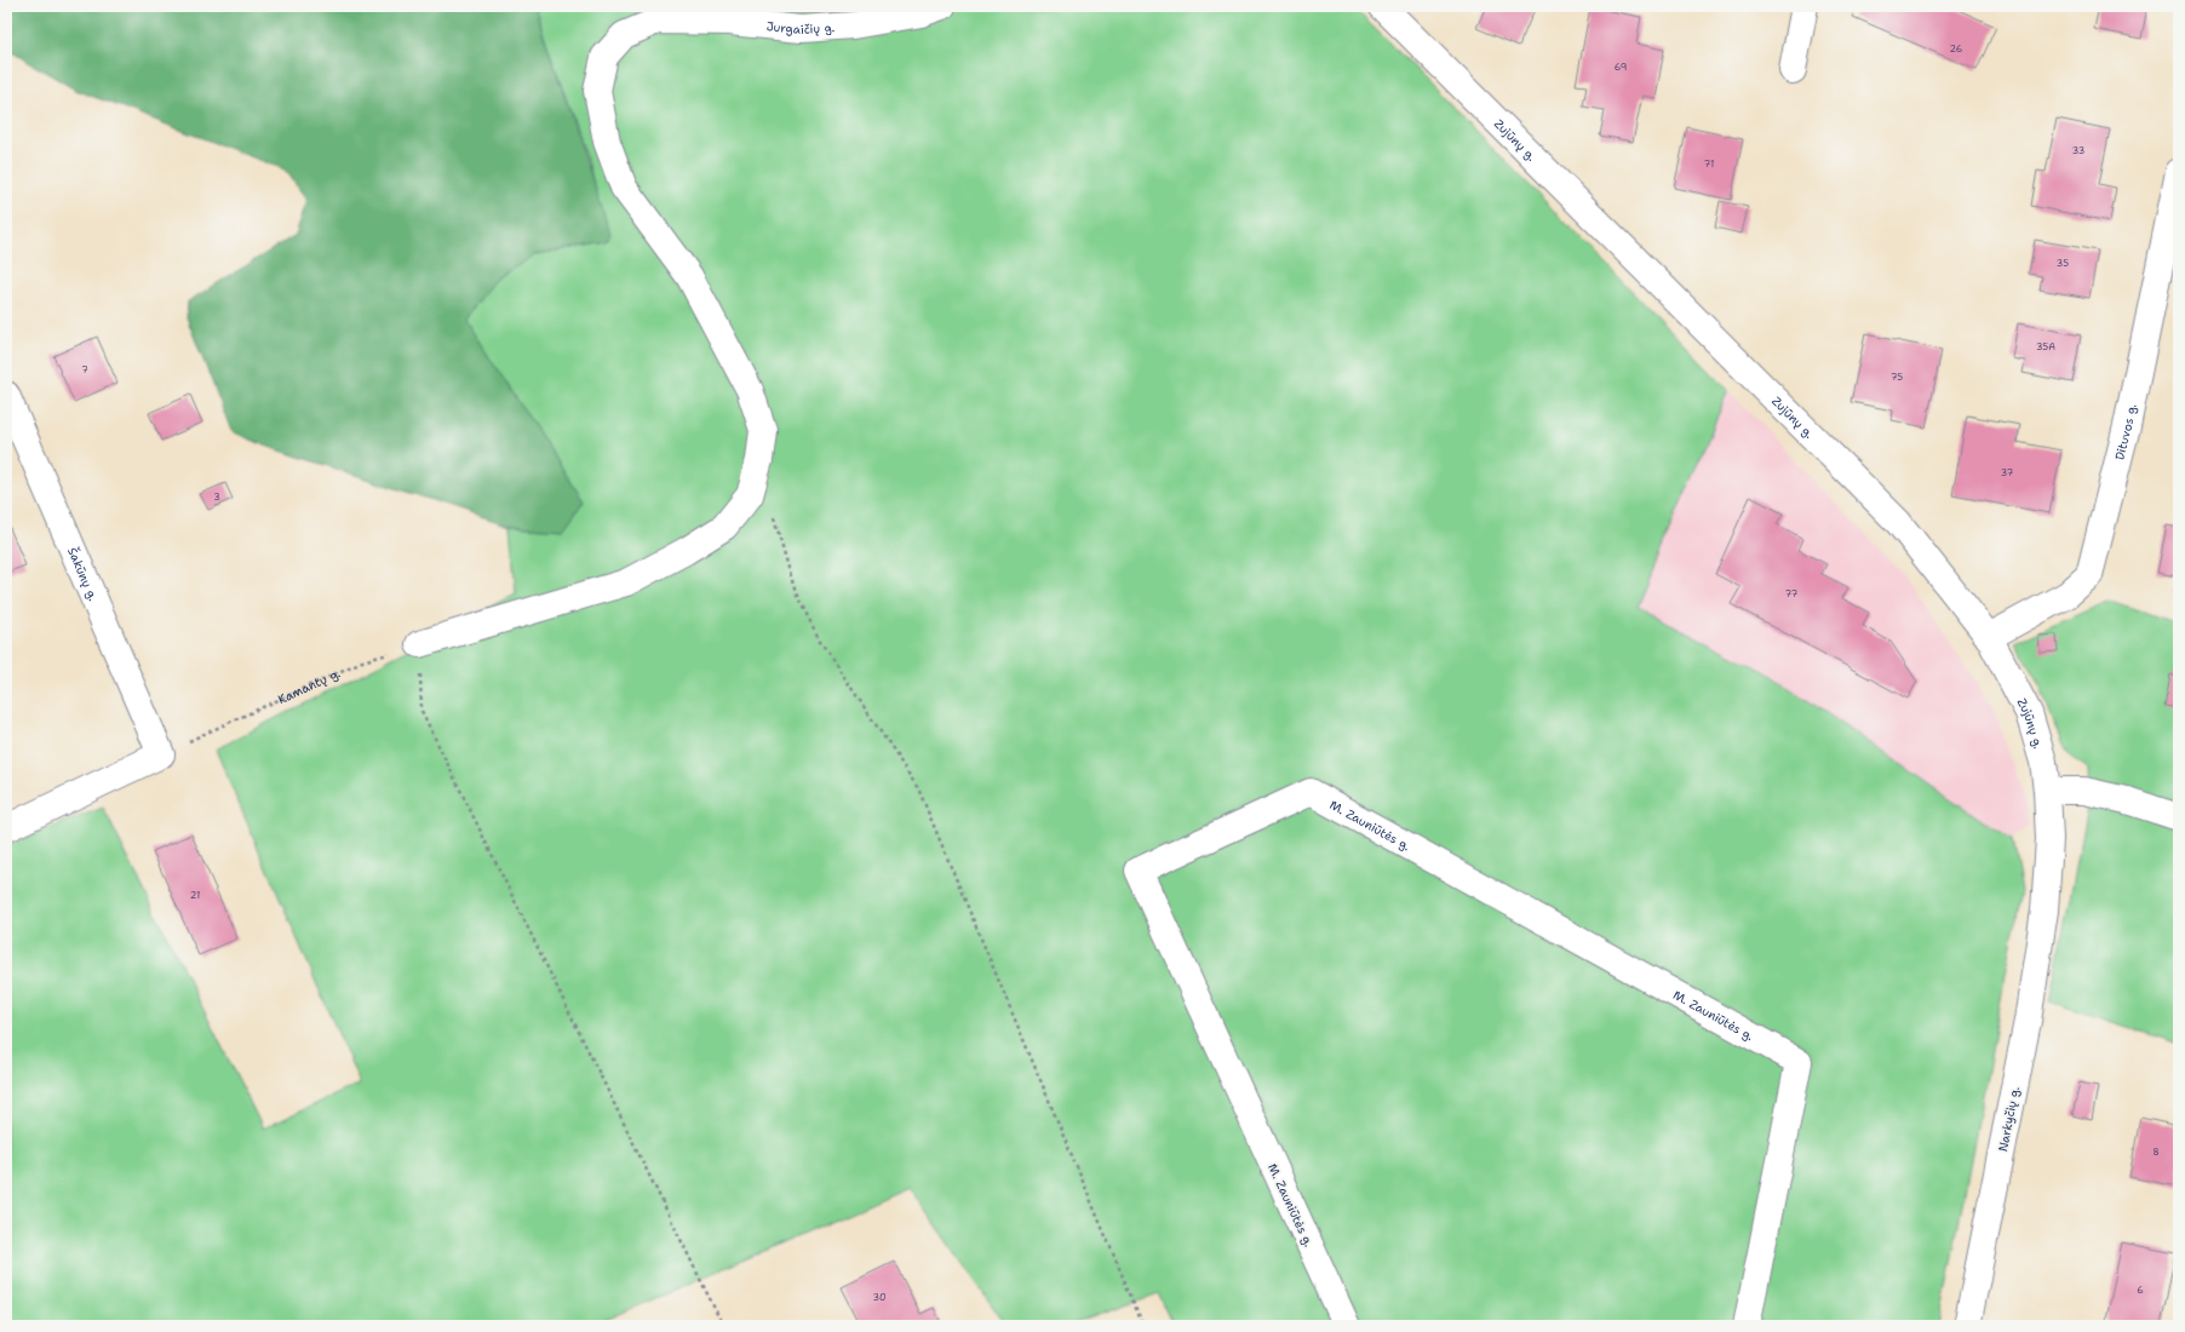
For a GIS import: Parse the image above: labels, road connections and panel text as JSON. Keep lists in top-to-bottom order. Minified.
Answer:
{"streets":{"street":["Jurgaičių g.","Zujūnų g.","Dituvos g.","Šakūnų g.","M. Zauniūtės g.","Narkyčių g."],"path":["Kamantų g."]},"crossings":[["Jurgaičių g.","Kamantų g."],["Zujūnų g.","Dituvos g."],["Zujūnų g.","Narkyčių g."],["Šakūnų g.","Kamantų g."]],"house_numbers":["26","69","33","71","35","35A","7","75","37","3","77","21","8","6","30"]}
